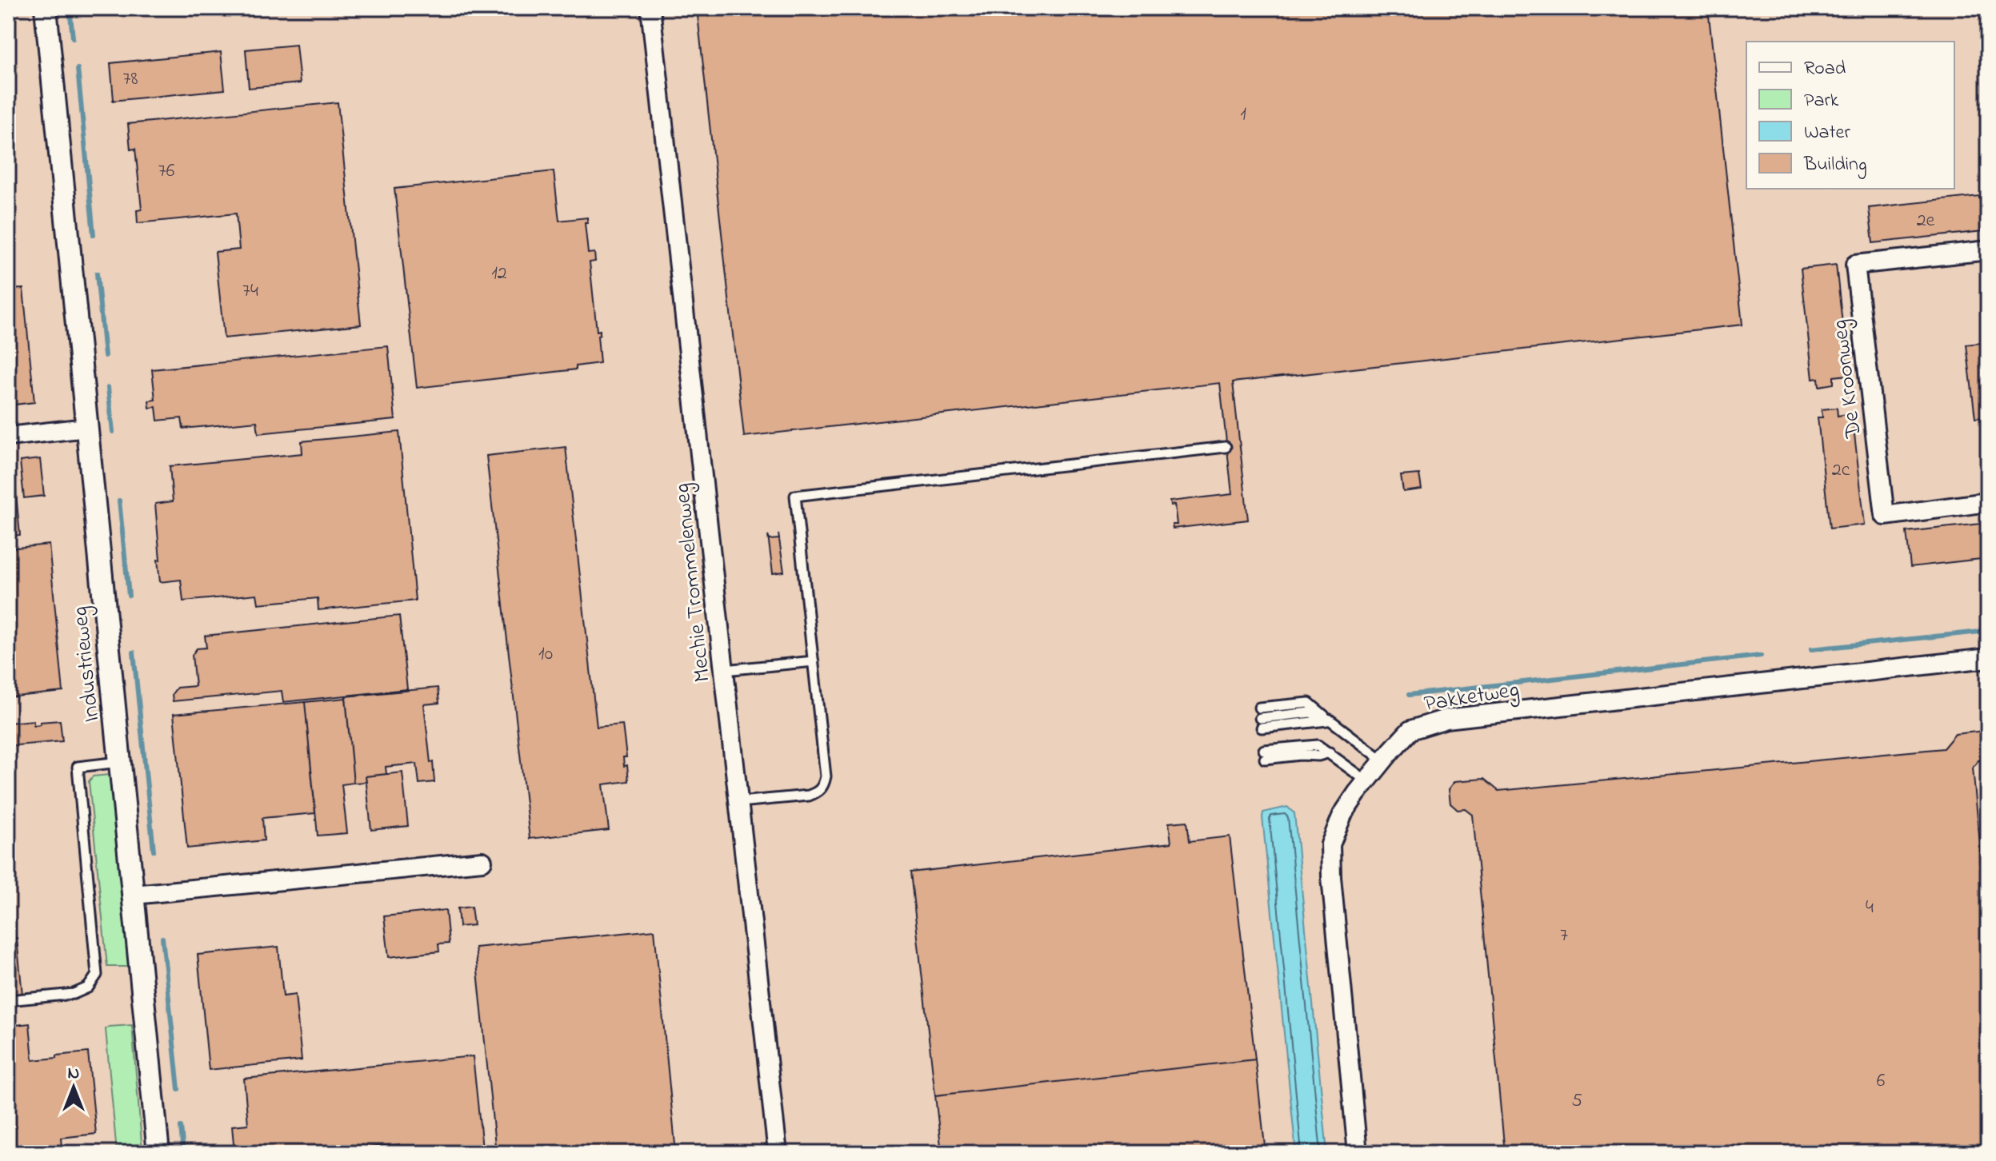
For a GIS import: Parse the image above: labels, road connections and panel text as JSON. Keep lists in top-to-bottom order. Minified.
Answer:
{"streets":{"street":["De Kroonweg","Mechie Trommelenweg","Industrieweg","Pakketweg"]},"house_numbers":["78","1","76","2e","12","74","2c","10","4","7","6","5"],"legend":["Road","Park","Water","Building"],"north":"top"}
